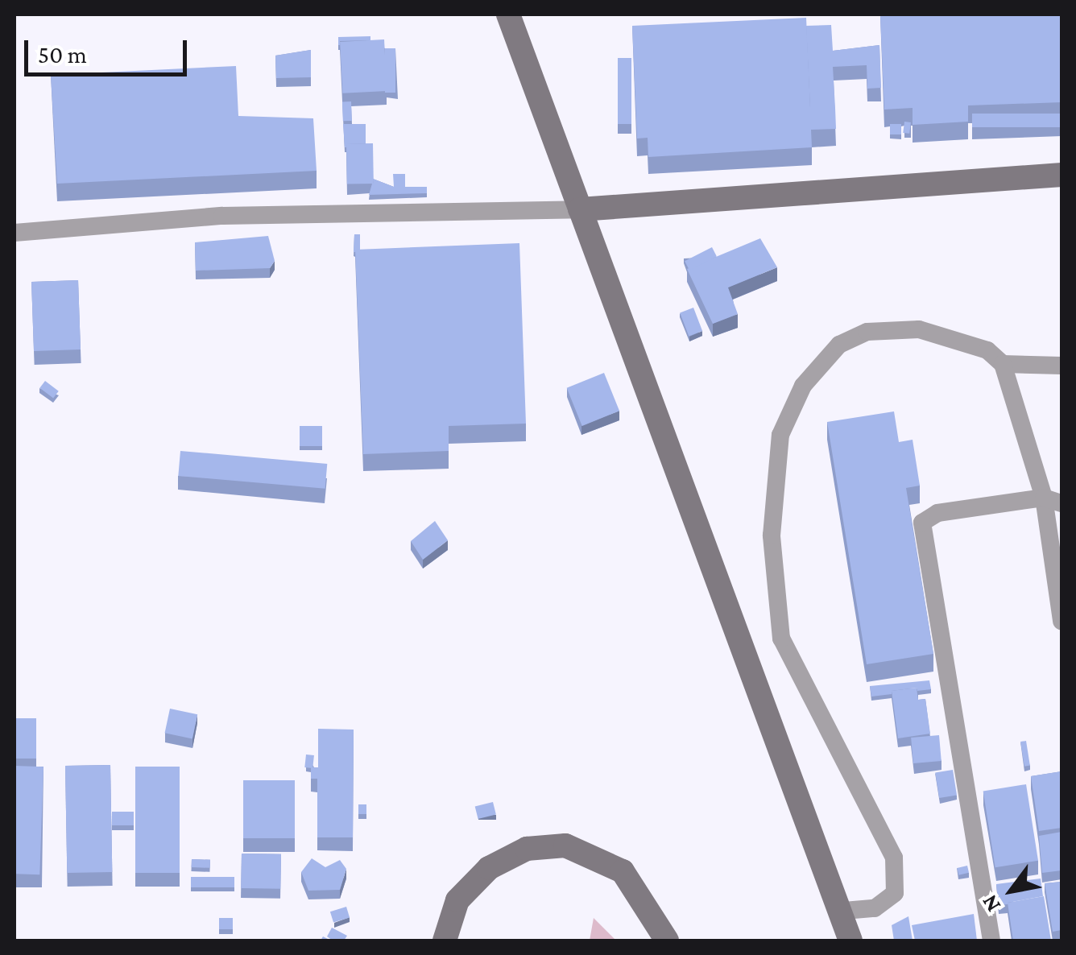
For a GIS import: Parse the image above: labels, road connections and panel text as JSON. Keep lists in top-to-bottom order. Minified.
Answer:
{"scale_bar":"50 m","north":"bottom left"}
